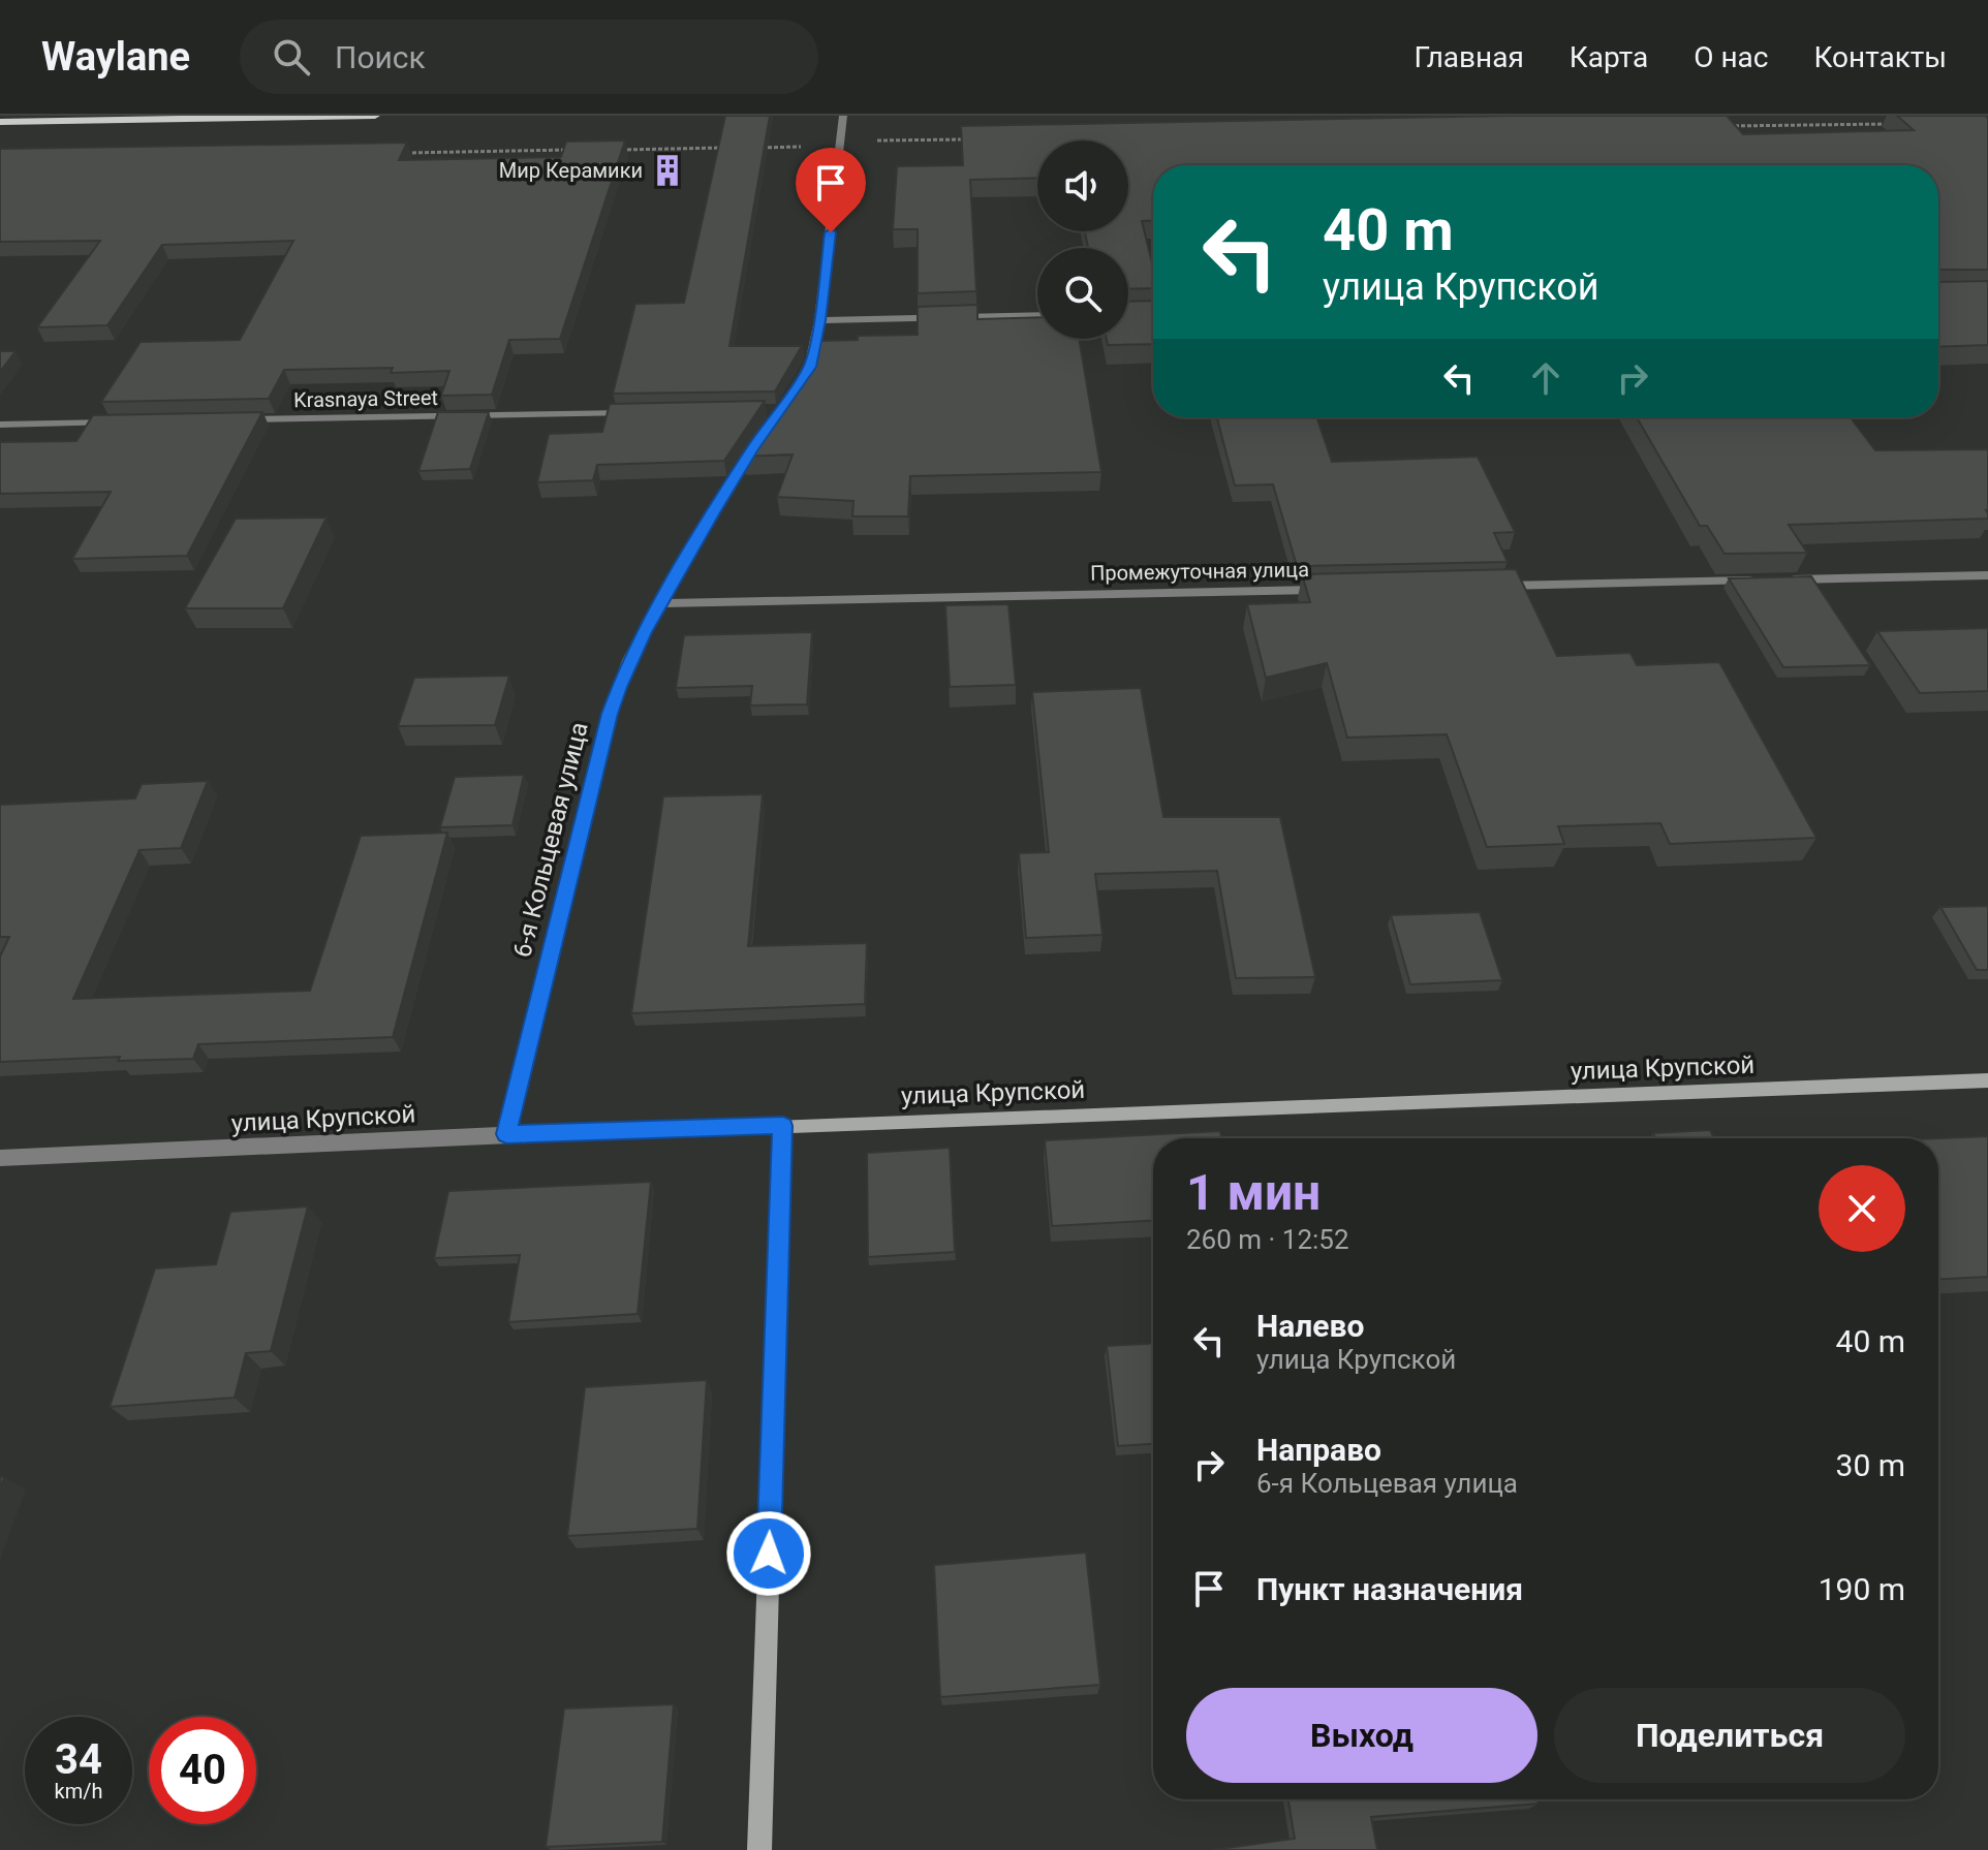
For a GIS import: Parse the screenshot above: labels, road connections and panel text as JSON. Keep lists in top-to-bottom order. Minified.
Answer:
{"streets":{"street":["Krasnaya Street","Промежуточная улица","6-я Кольцевая улица","улица Крупской"]},"crossings":[["Промежуточная улица","6-я Кольцевая улица"],["6-я Кольцевая улица","улица Крупской"]],"places":{"building":["Мир Керамики"]},"page":{"header":"Waylane","search":"Поиск","nav":["Главная","Карта","О нас","Контакты"],"turn":["40 m","улица Крупской"],"heading":["1 мин","260 m · 12:52"],"list":[{"name":"Налево","note":"улица Крупской","value":"40 m"},{"name":"Направо","note":"6-я Кольцевая улица","value":"30 m"},{"name":"Пункт назначения","value":"190 m"}],"buttons":["Выход","Поделиться"],"speed":"34 km/h","limit":"40"}}
